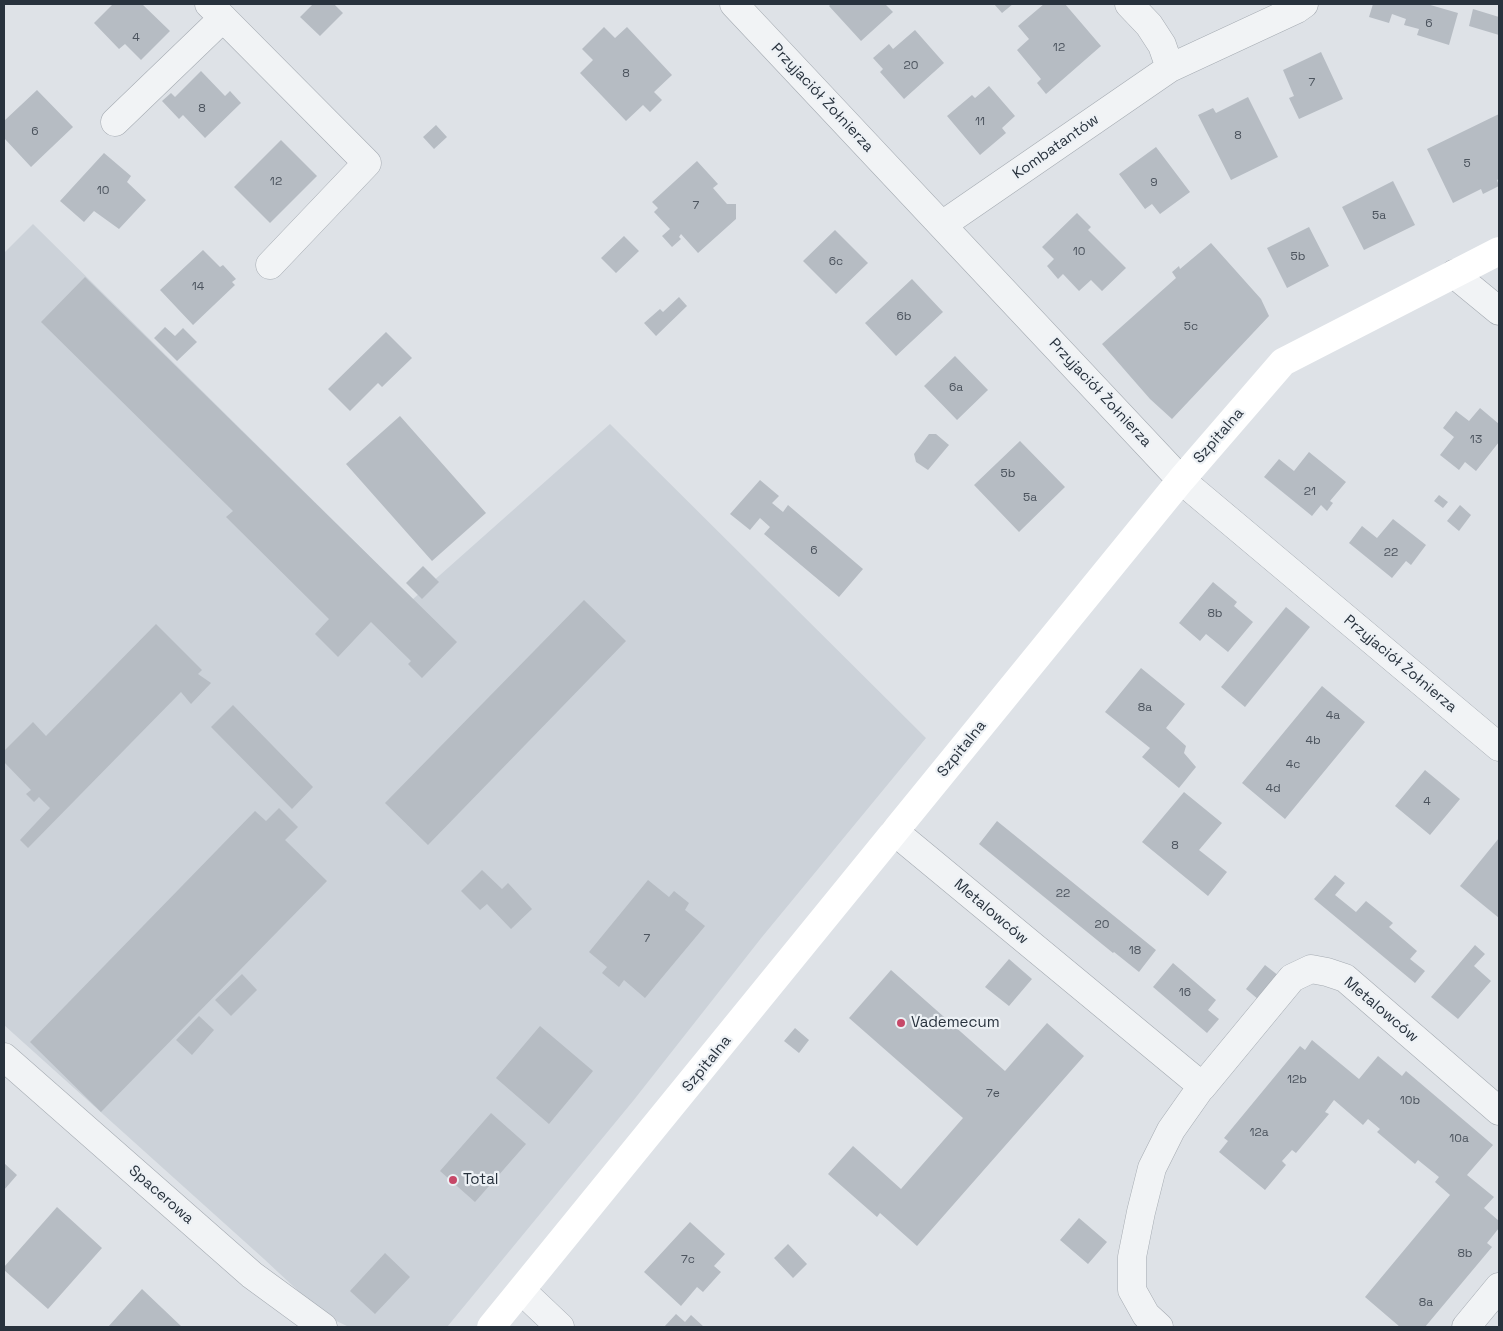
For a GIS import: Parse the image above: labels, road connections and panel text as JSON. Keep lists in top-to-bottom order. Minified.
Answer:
{"streets":{"street":["Przyjaciół Żołnierza","Kombatantów","Szpitalna","Metalowców","Spacerowa"]},"crossings":[["Przyjaciół Żołnierza","Kombatantów"],["Przyjaciół Żołnierza","Szpitalna"],["Szpitalna","Metalowców"]],"places":["Vademecum","Total"],"house_numbers":["6","4","12","20","8","7","8","11","6","8","5","12","9","10","7","5a","10","5b","6c","14","6b","5c","6a","13","5b","21","5a","6","22","8b","8a","4a","4b","4c","4d","4","8","22","20","7","18","16","12b","7e","10b","12a","10a","8b","7c","8a"]}
